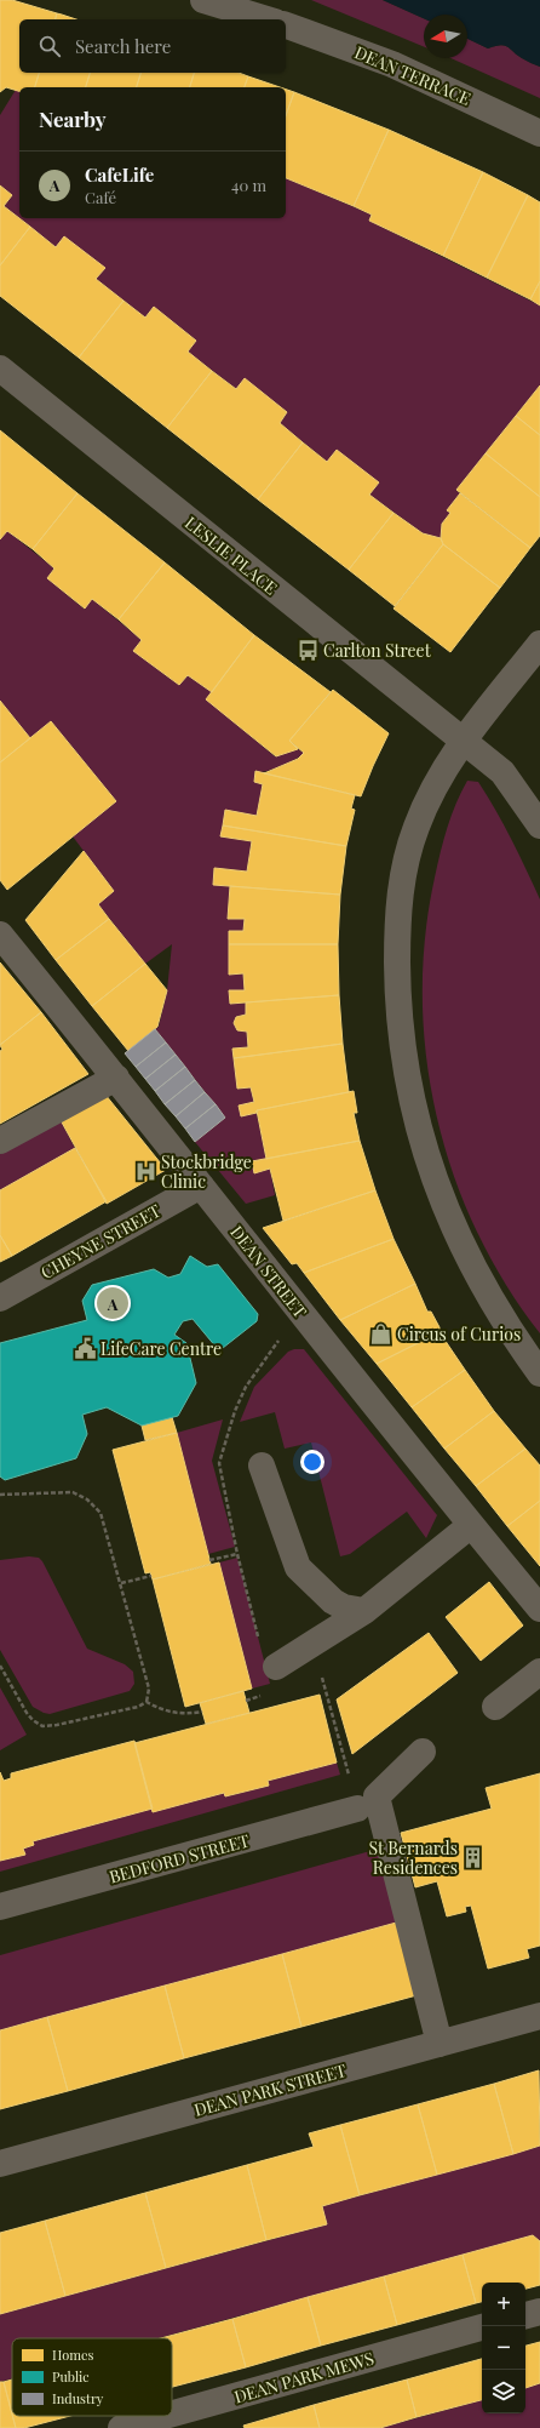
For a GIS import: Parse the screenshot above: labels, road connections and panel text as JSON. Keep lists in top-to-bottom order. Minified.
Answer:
{"streets":{"street":["DEAN TERRACE","LESLIE PLACE","CHEYNE STREET","DEAN STREET","BEDFORD STREET","DEAN PARK STREET","DEAN PARK MEWS"]},"crossings":[["CHEYNE STREET","DEAN STREET"]],"places":{"bus stop":["Carlton Street"],"hospital":["Stockbridge Clinic"],"shop":["Circus of Curios"],"public building":["LifeCare Centre"],"building":["St Bernards Residences"]},"legend":["Homes","Public","Industry"],"north":"left","page":{"search":"Search here","heading":"Nearby","list":[{"mark":"A","name":"CafeLife","note":"Café","value":"40 m"}],"pins":"A","map_buttons":["+","−"]}}
